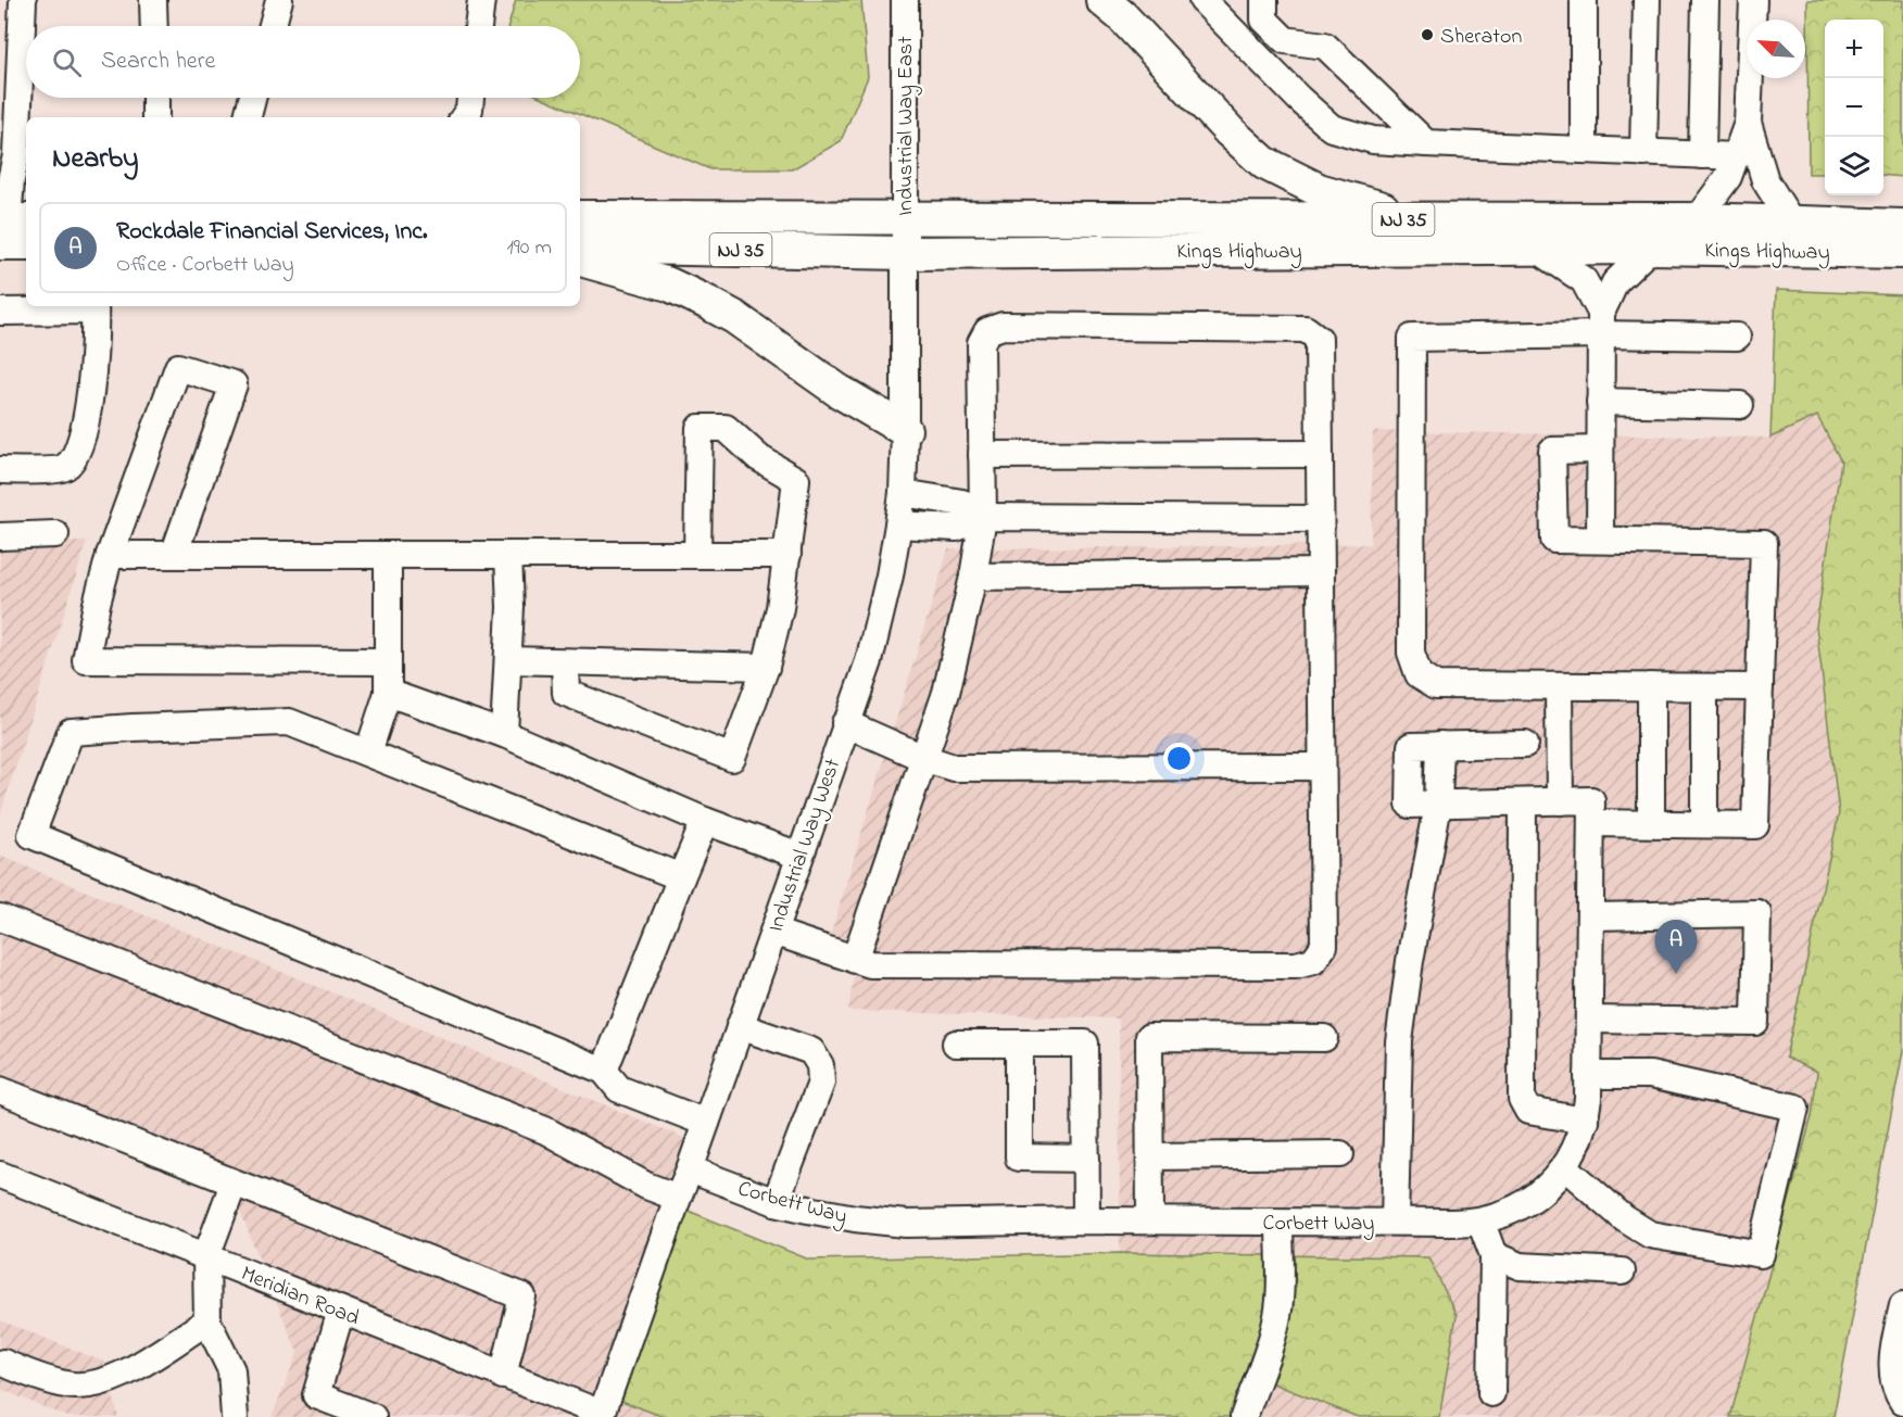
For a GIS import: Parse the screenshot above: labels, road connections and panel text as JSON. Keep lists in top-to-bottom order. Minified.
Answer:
{"streets":{"main road":["NJ 35","Kings Highway"],"street":["Industrial Way East","Industrial Way West","Corbett Way","Meridian Road"]},"crossings":[["Industrial Way East","Kings Highway"],["Industrial Way East","Industrial Way West"],["Kings Highway","Industrial Way West"],["Industrial Way West","Corbett Way"],["Industrial Way West","Meridian Road"]],"places":["Sheraton"],"north":"top left","page":{"map_buttons":["+","−"],"search":"Search here","heading":"Nearby","list":[{"mark":"A","name":"Rockdale Financial Services, Inc.","note":"Office · Corbett Way","value":"190 m"}],"pins":"A"}}
